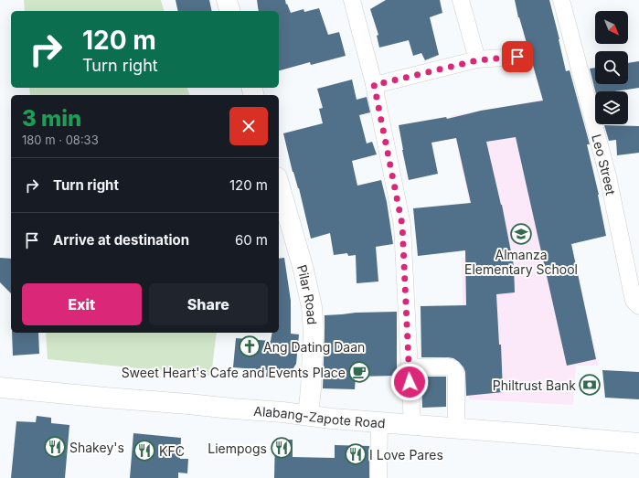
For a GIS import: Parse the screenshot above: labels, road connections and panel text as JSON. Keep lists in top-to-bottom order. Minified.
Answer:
{"streets":{"main road":["Pilar Road","Alabang-Zapote Road"],"street":["Leo Street"]},"crossings":[["Pilar Road","Alabang-Zapote Road"]],"places":{"school or university":["Almanza Elementary School"],"church":["Ang Dating Daan"],"cafe":["Sweet Heart's Cafe and Events Place"],"bank":["Philtrust Bank"],"restaurant":["Shakey's","Liempogs","KFC","I Love Pares"]},"north":"bottom right","page":{"turn":["120 m","Turn right"],"heading":["3 min","180 m · 08:33"],"list":[{"name":"Turn right","value":"120 m"},{"name":"Arrive at destination","value":"60 m"}],"buttons":["Exit","Share"]}}
